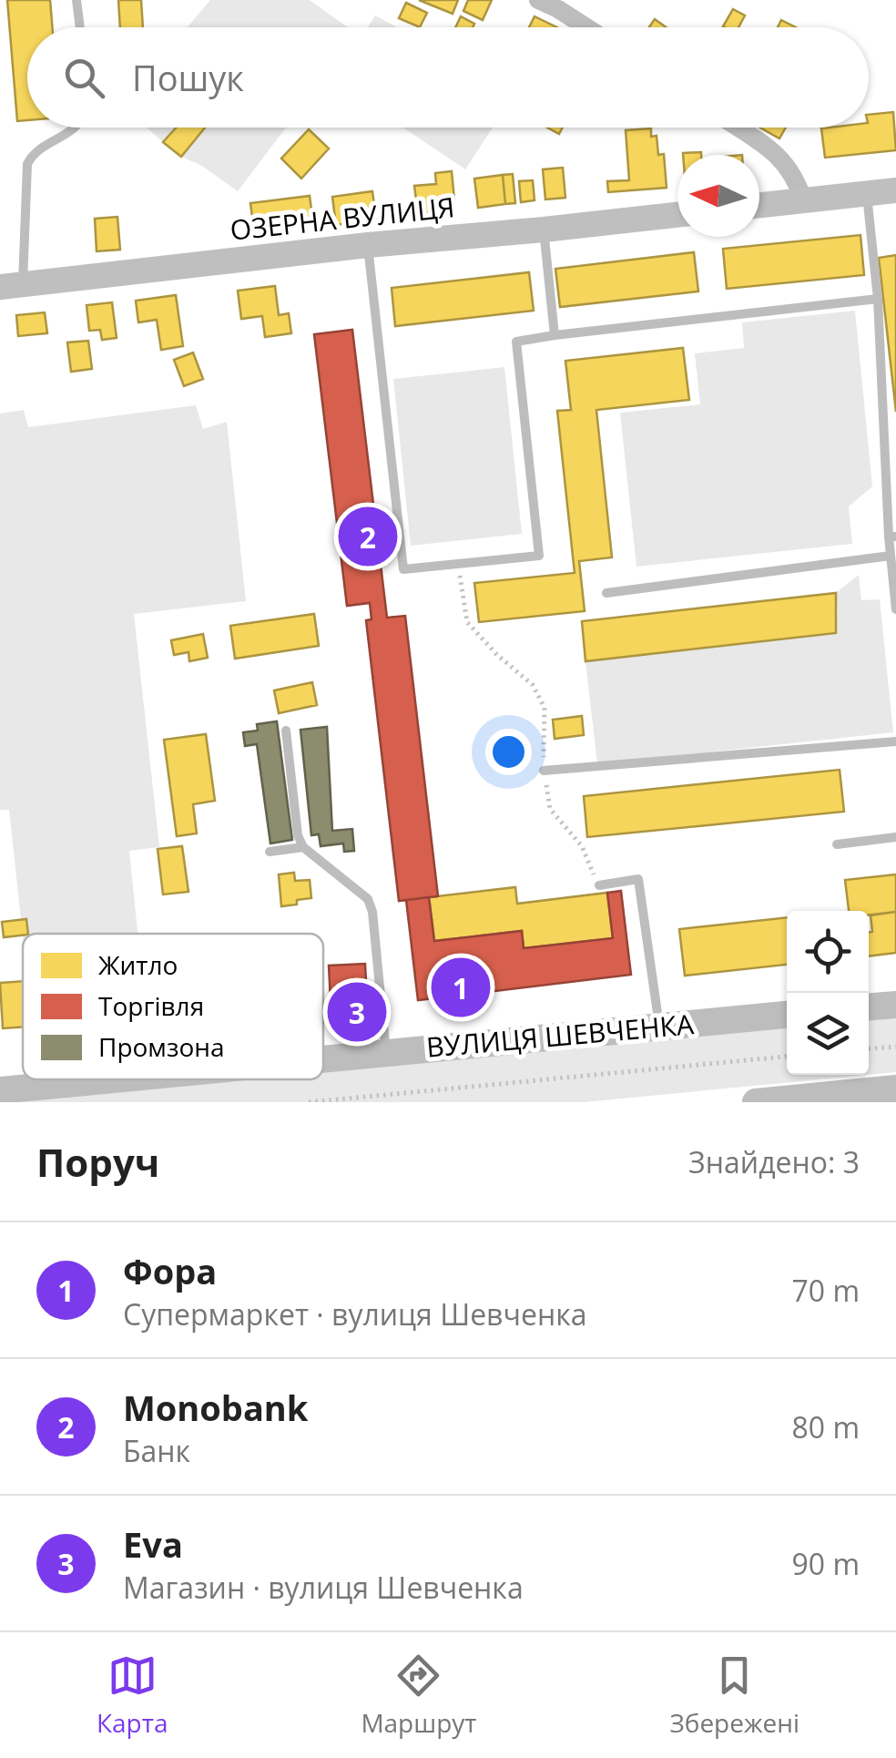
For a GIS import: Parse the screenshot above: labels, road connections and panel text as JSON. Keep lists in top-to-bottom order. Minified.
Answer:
{"streets":{"main road":["ВУЛИЦЯ ШЕВЧЕНКА"],"street":["ОЗЕРНА ВУЛИЦЯ"]},"legend":["Житло","Торгівля","Промзона"],"north":"left","page":{"search":"Пошук","pins":["2","1","3"],"heading":["Поруч","Знайдено: 3"],"list":[{"mark":"1","name":"Фора","note":"Супермаркет · вулиця Шевченка","value":"70 m"},{"mark":"2","name":"Monobank","note":"Банк","value":"80 m"},{"mark":"3","name":"Eva","note":"Магазин · вулиця Шевченка","value":"90 m"}],"nav":["Карта","Маршрут","Збережені"]}}
